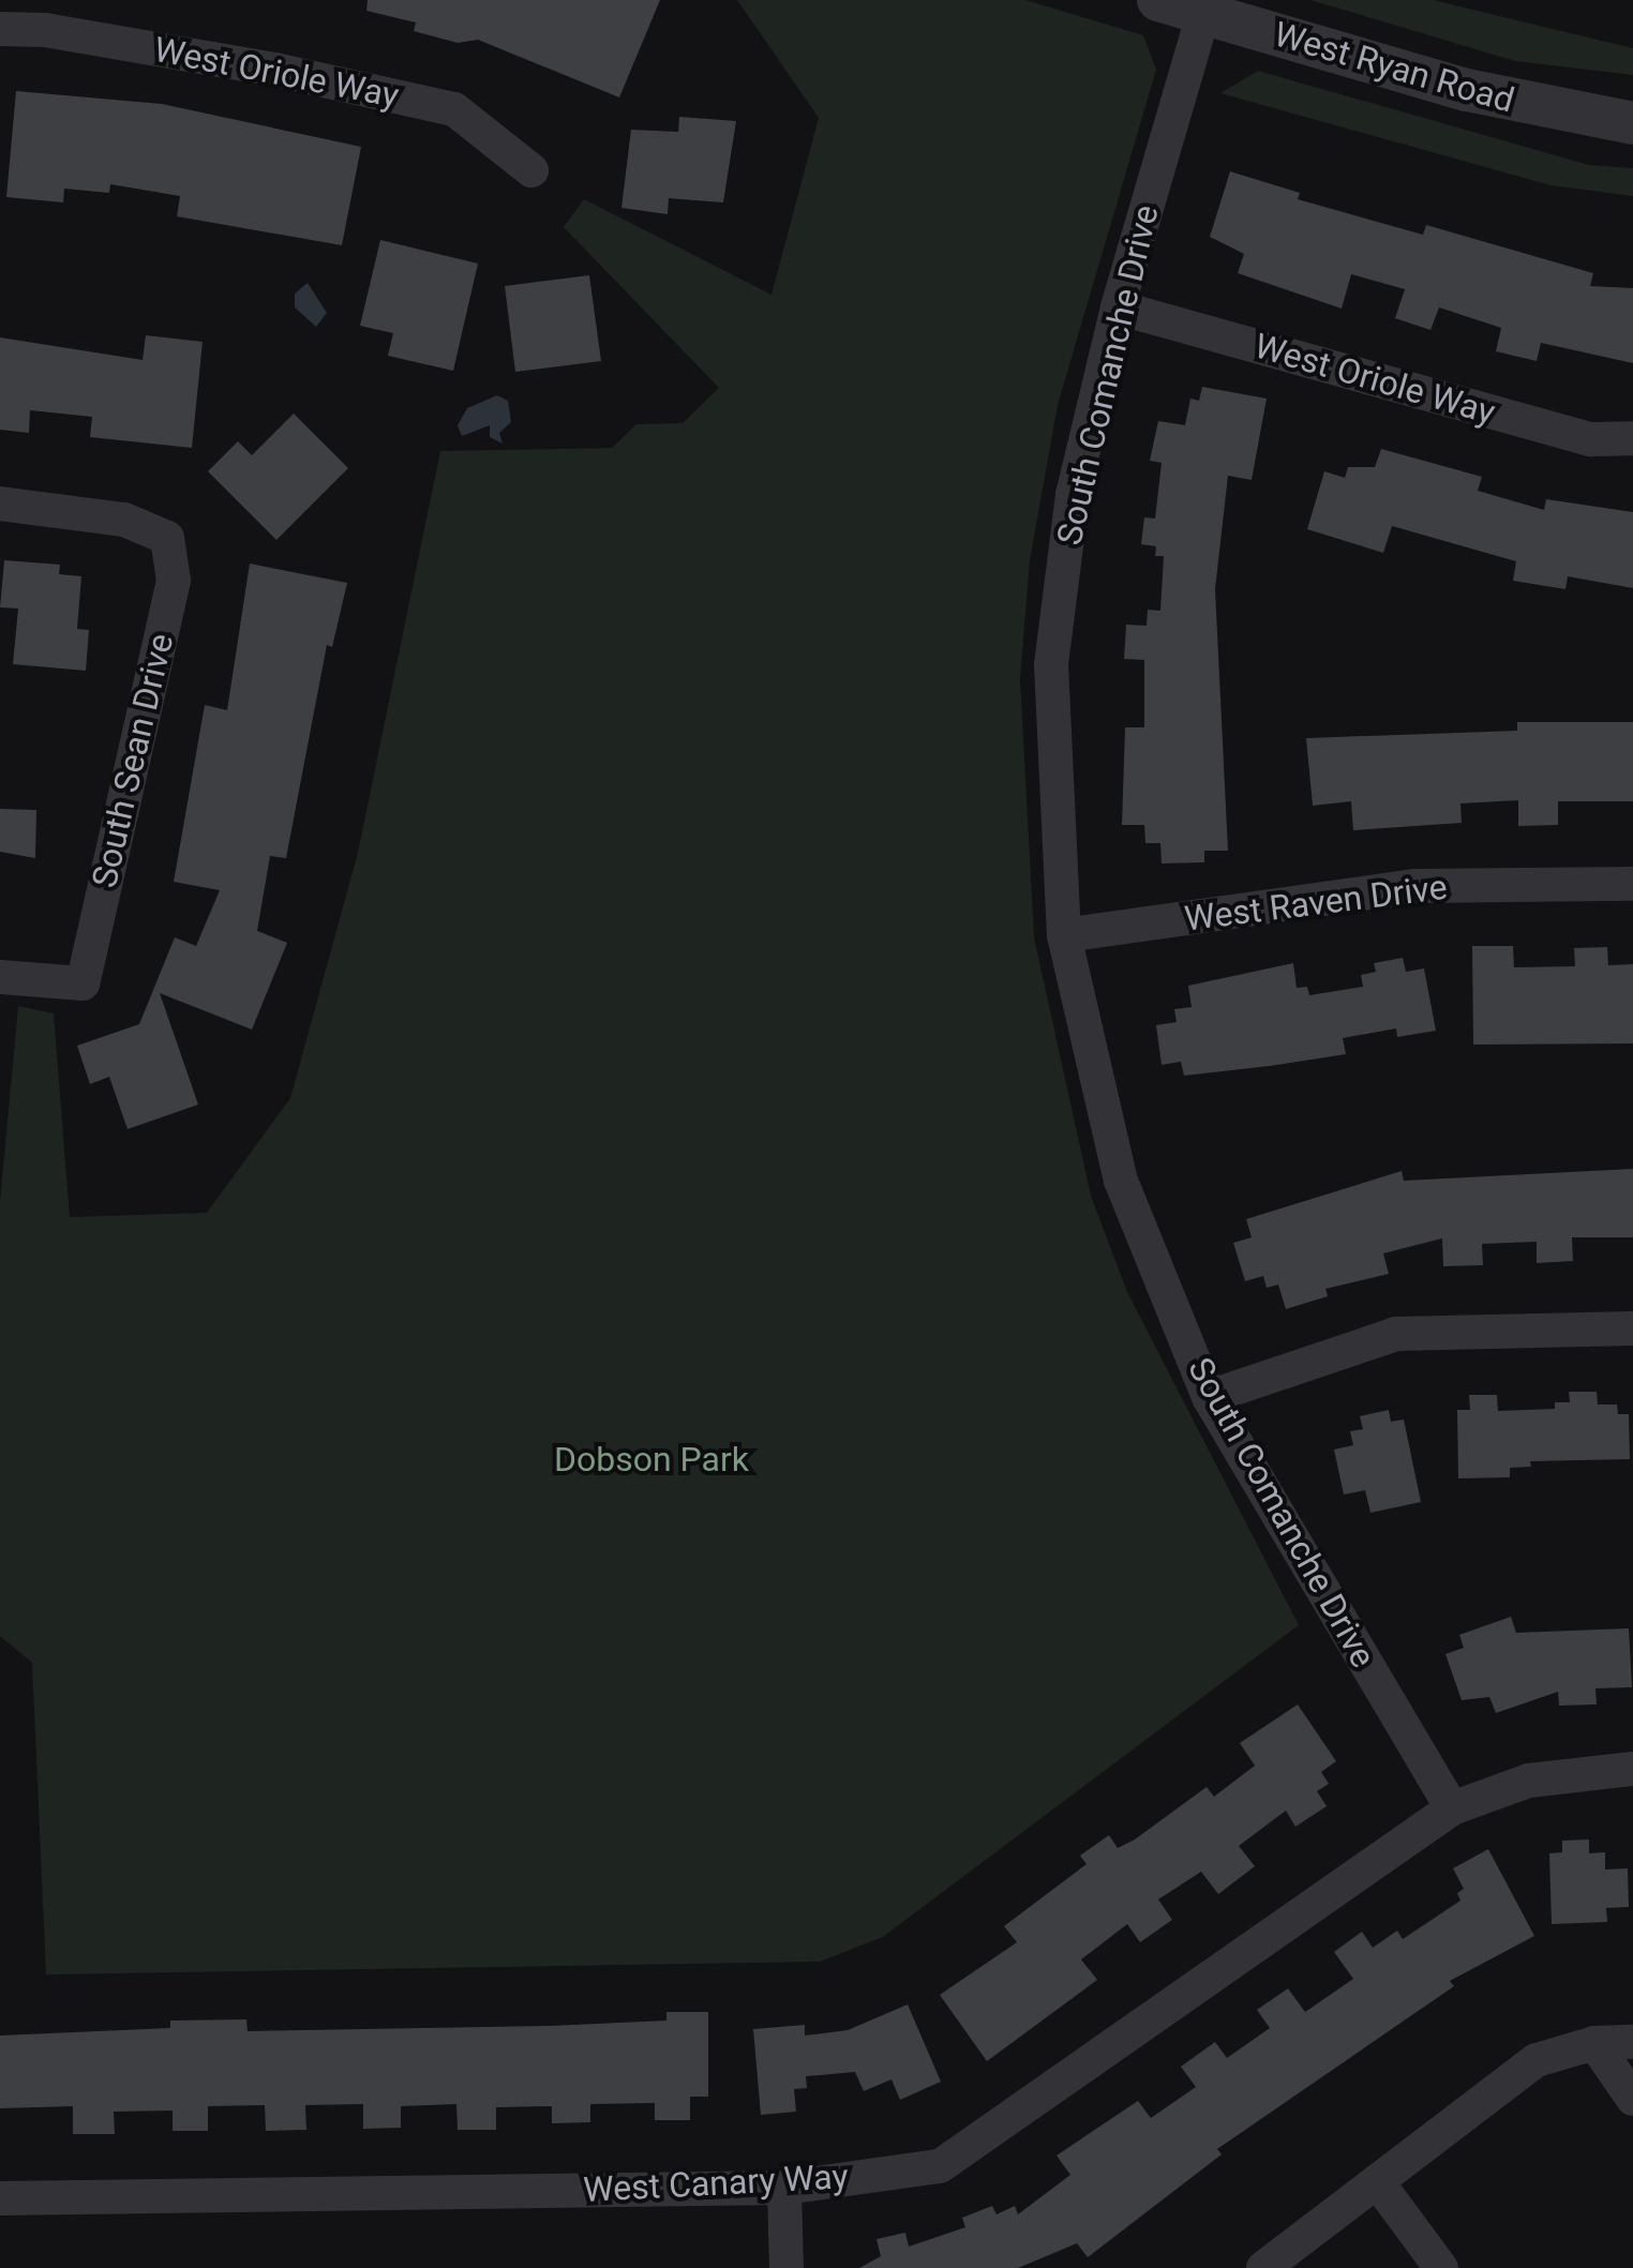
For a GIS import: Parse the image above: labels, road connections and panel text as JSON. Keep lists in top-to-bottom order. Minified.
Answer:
{"streets":{"street":["West Ryan Road","West Oriole Way","South Comanche Drive","South Sean Drive","West Raven Drive","West Canary Way"]},"crossings":[["West Ryan Road","South Comanche Drive"],["West Oriole Way","South Comanche Drive"],["South Comanche Drive","West Raven Drive"],["South Comanche Drive","West Canary Way"]],"parks":["Dobson Park"]}
